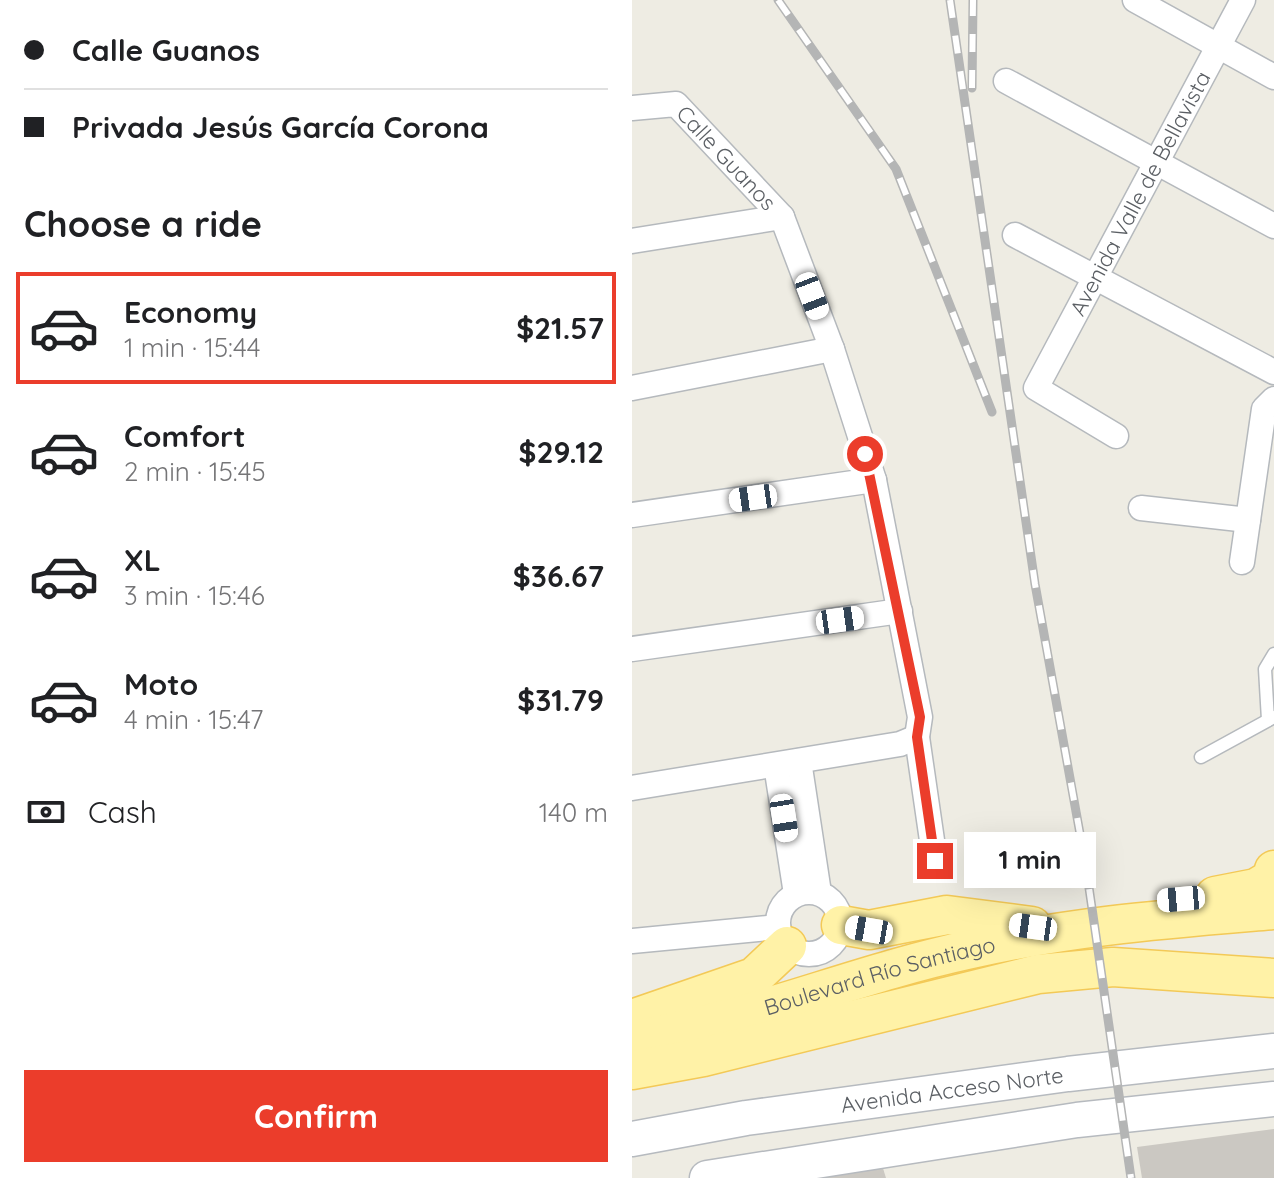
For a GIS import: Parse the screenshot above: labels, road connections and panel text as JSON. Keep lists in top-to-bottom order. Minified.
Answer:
{"streets":{"main road":["Boulevard Río Santiago","Avenida Acceso Norte"],"street":["Calle Guanos","Avenida Valle de Bellavista"]},"page":{"banner":["Calle Guanos","Privada Jesús García Corona"],"heading":"Choose a ride","list":[{"name":"Economy","note":"1 min · 15:44","value":"$21.57"},{"name":"Comfort","note":"2 min · 15:45","value":"$29.12"},{"name":"XL","note":"3 min · 15:46","value":"$36.67"},{"name":"Moto","note":"4 min · 15:47","value":"$31.79"}],"pay":["Cash","140 m"],"bubble":"1 min","buttons":"Confirm"}}
